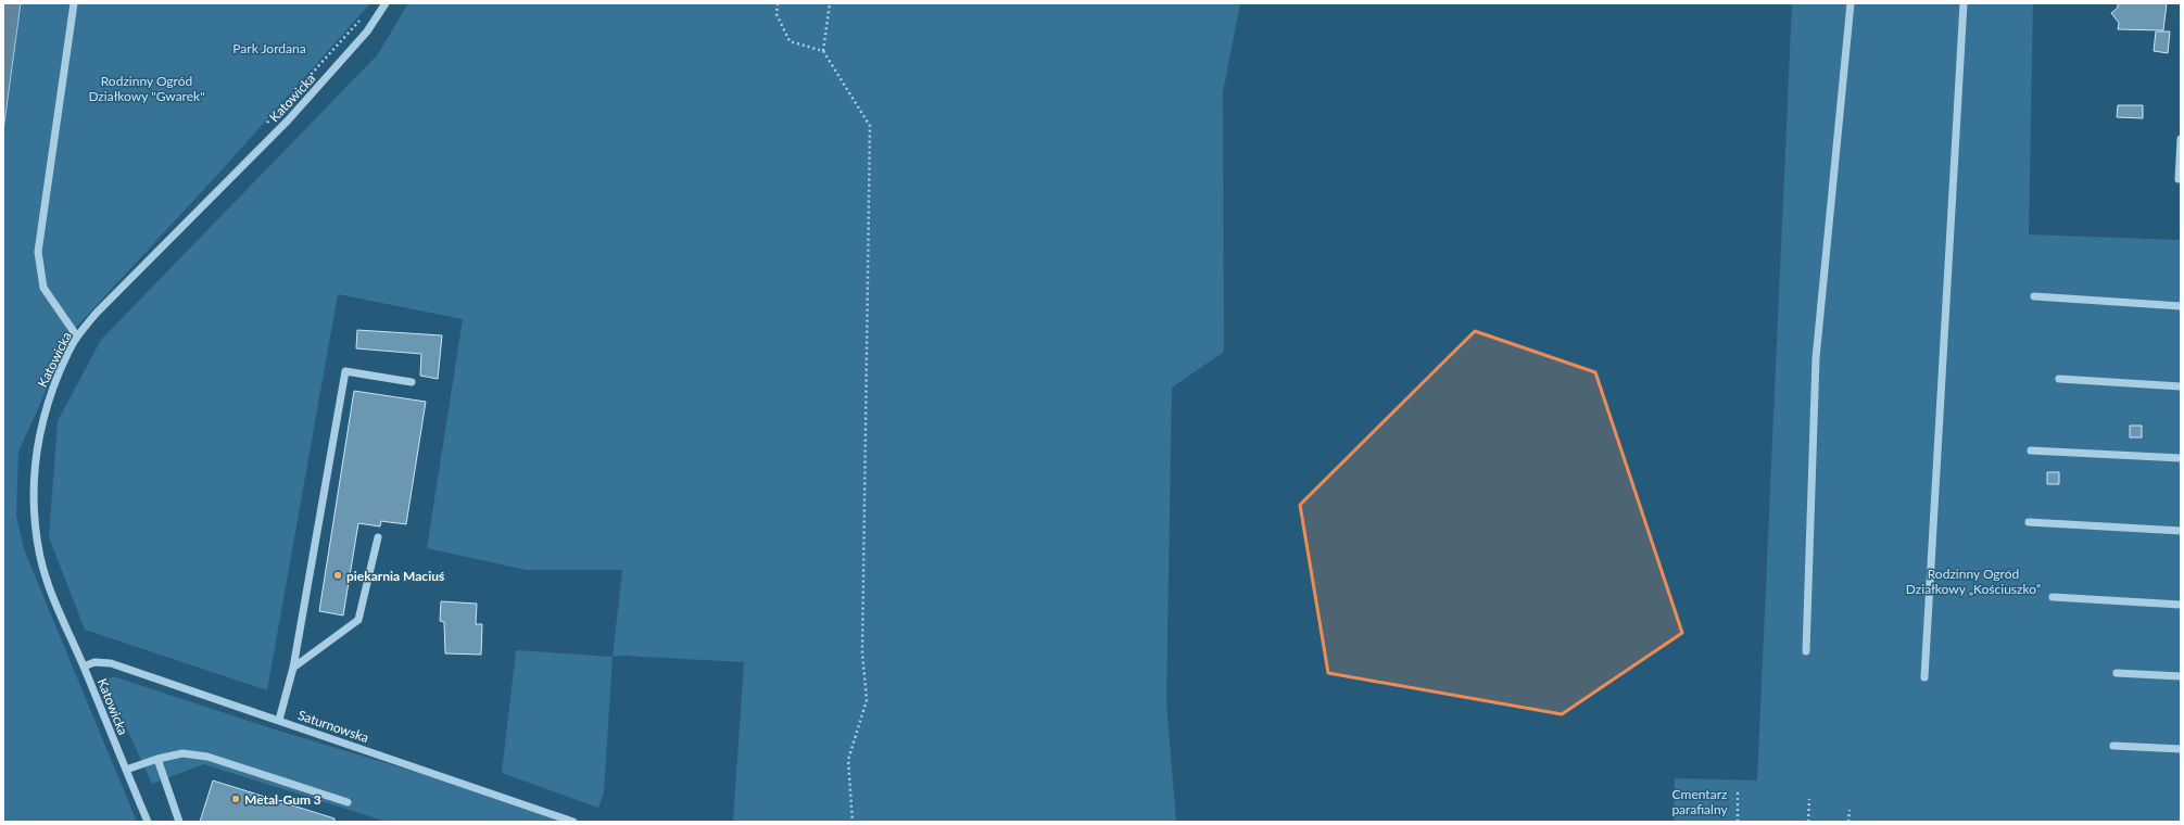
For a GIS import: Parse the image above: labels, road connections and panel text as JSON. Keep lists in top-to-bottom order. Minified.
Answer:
{"streets":{"street":["Katowicka","Saturnowska"]},"crossings":[["Katowicka","Saturnowska"]],"parks":["Park Jordana","Rodzinny Ogród Działkowy \"Gwarek\"","Rodzinny Ogród Działkowy „Kościuszko”","Cmentarz parafialny"],"places":["piekarnia Maciuś","Metal-Gum 3"]}
